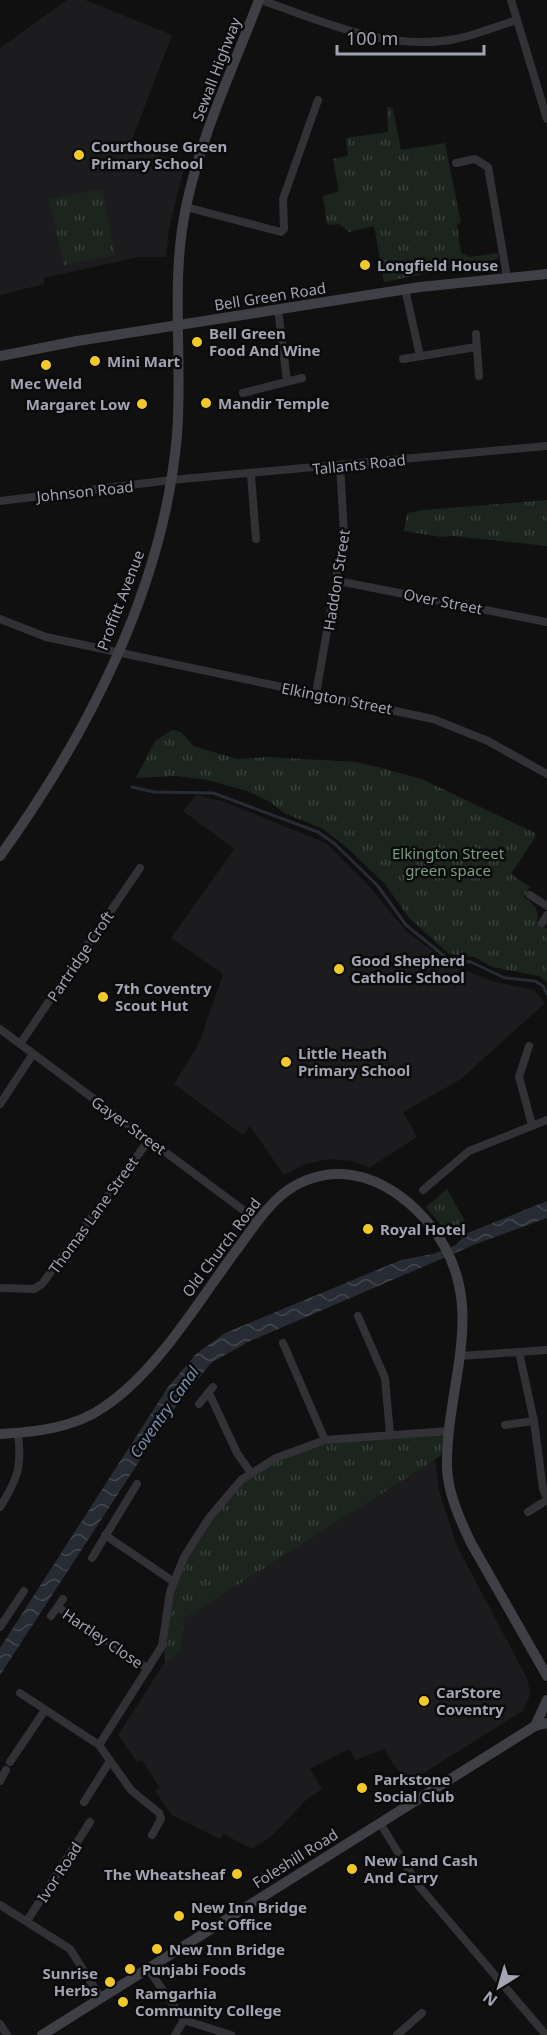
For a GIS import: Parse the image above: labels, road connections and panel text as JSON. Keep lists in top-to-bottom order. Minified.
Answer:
{"streets":{"main road":["Sewall Highway","Bell Green Road","Proffitt Avenue","Old Church Road","Foleshill Road"],"street":["Tallants Road","Johnson Road","Haddon Street","Over Street","Elkington Street","Partridge Croft","Gayer Street","Thomas Lane Street","Hartley Close","Ivor Road"]},"crossings":[["Sewall Highway","Bell Green Road"],["Sewall Highway","Proffitt Avenue"],["Bell Green Road","Proffitt Avenue"],["Tallants Road","Johnson Road"],["Tallants Road","Haddon Street"],["Tallants Road","Proffitt Avenue"],["Johnson Road","Proffitt Avenue"],["Haddon Street","Over Street"],["Haddon Street","Elkington Street"],["Proffitt Avenue","Elkington Street"],["Partridge Croft","Gayer Street"],["Gayer Street","Thomas Lane Street"],["Gayer Street","Old Church Road"]],"water":["Coventry Canal"],"parks":["Elkington Street green space"],"places":["Courthouse Green Primary School","Longfield House","Bell Green Food And Wine","Mini Mart","Mec Weld","Mandir Temple","Margaret Low","Good Shepherd Catholic School","7th Coventry Scout Hut","Little Heath Primary School","Royal Hotel","CarStore Coventry","Parkstone Social Club","New Land Cash And Carry","The Wheatsheaf","New Inn Bridge Post Office","New Inn Bridge","Punjabi Foods","Sunrise Herbs","Ramgarhia Community College"],"scale_bar":"100 m","north":"bottom left"}
